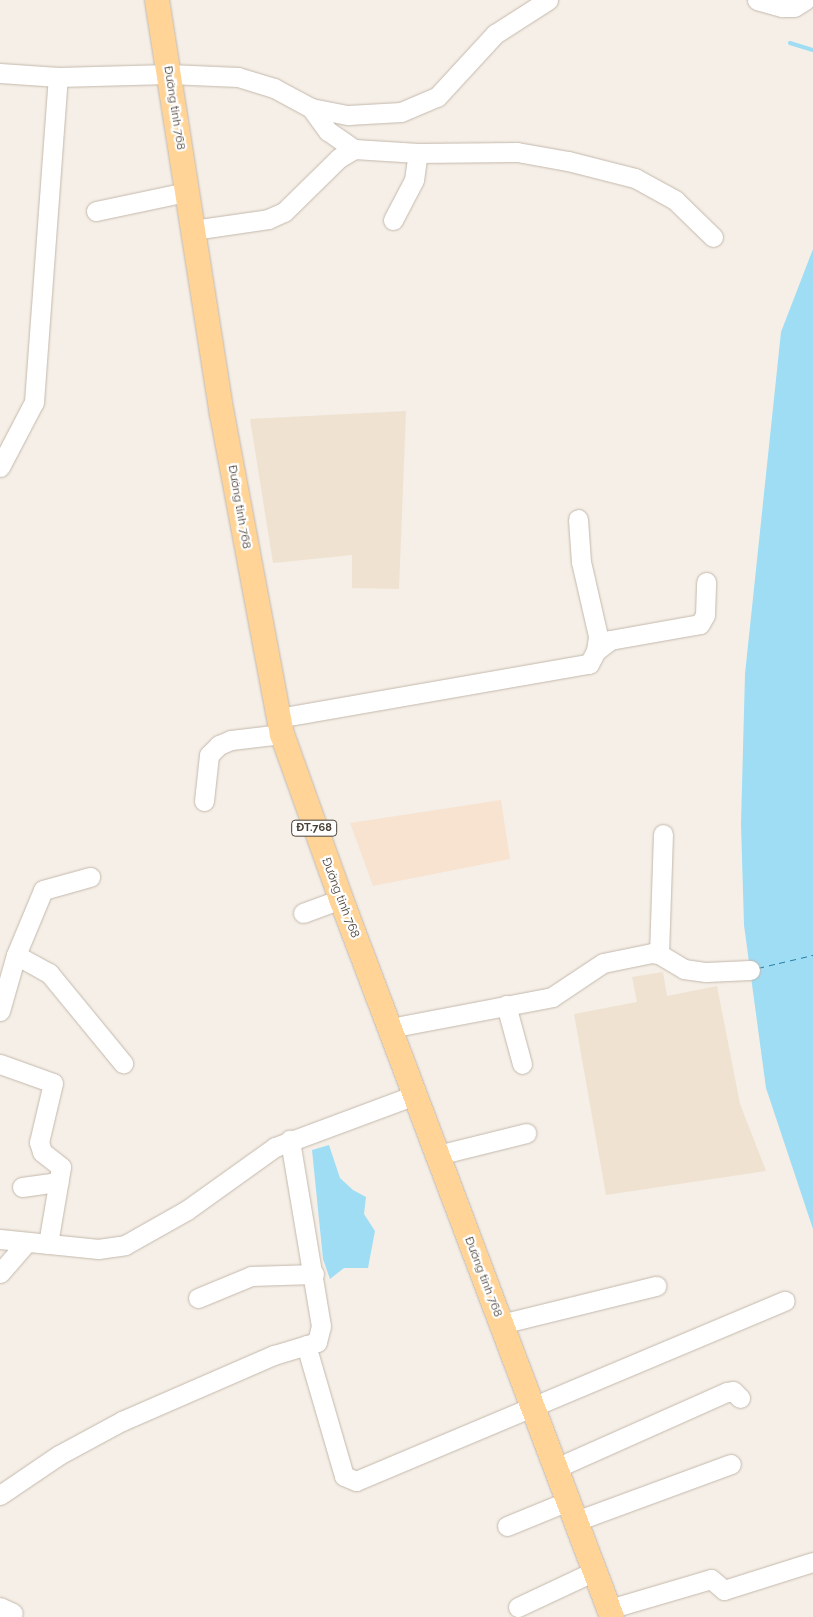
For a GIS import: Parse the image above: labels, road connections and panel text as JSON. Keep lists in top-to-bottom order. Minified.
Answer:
{"streets":{"main road":["Đường tỉnh 768","ĐT.768"]}}
